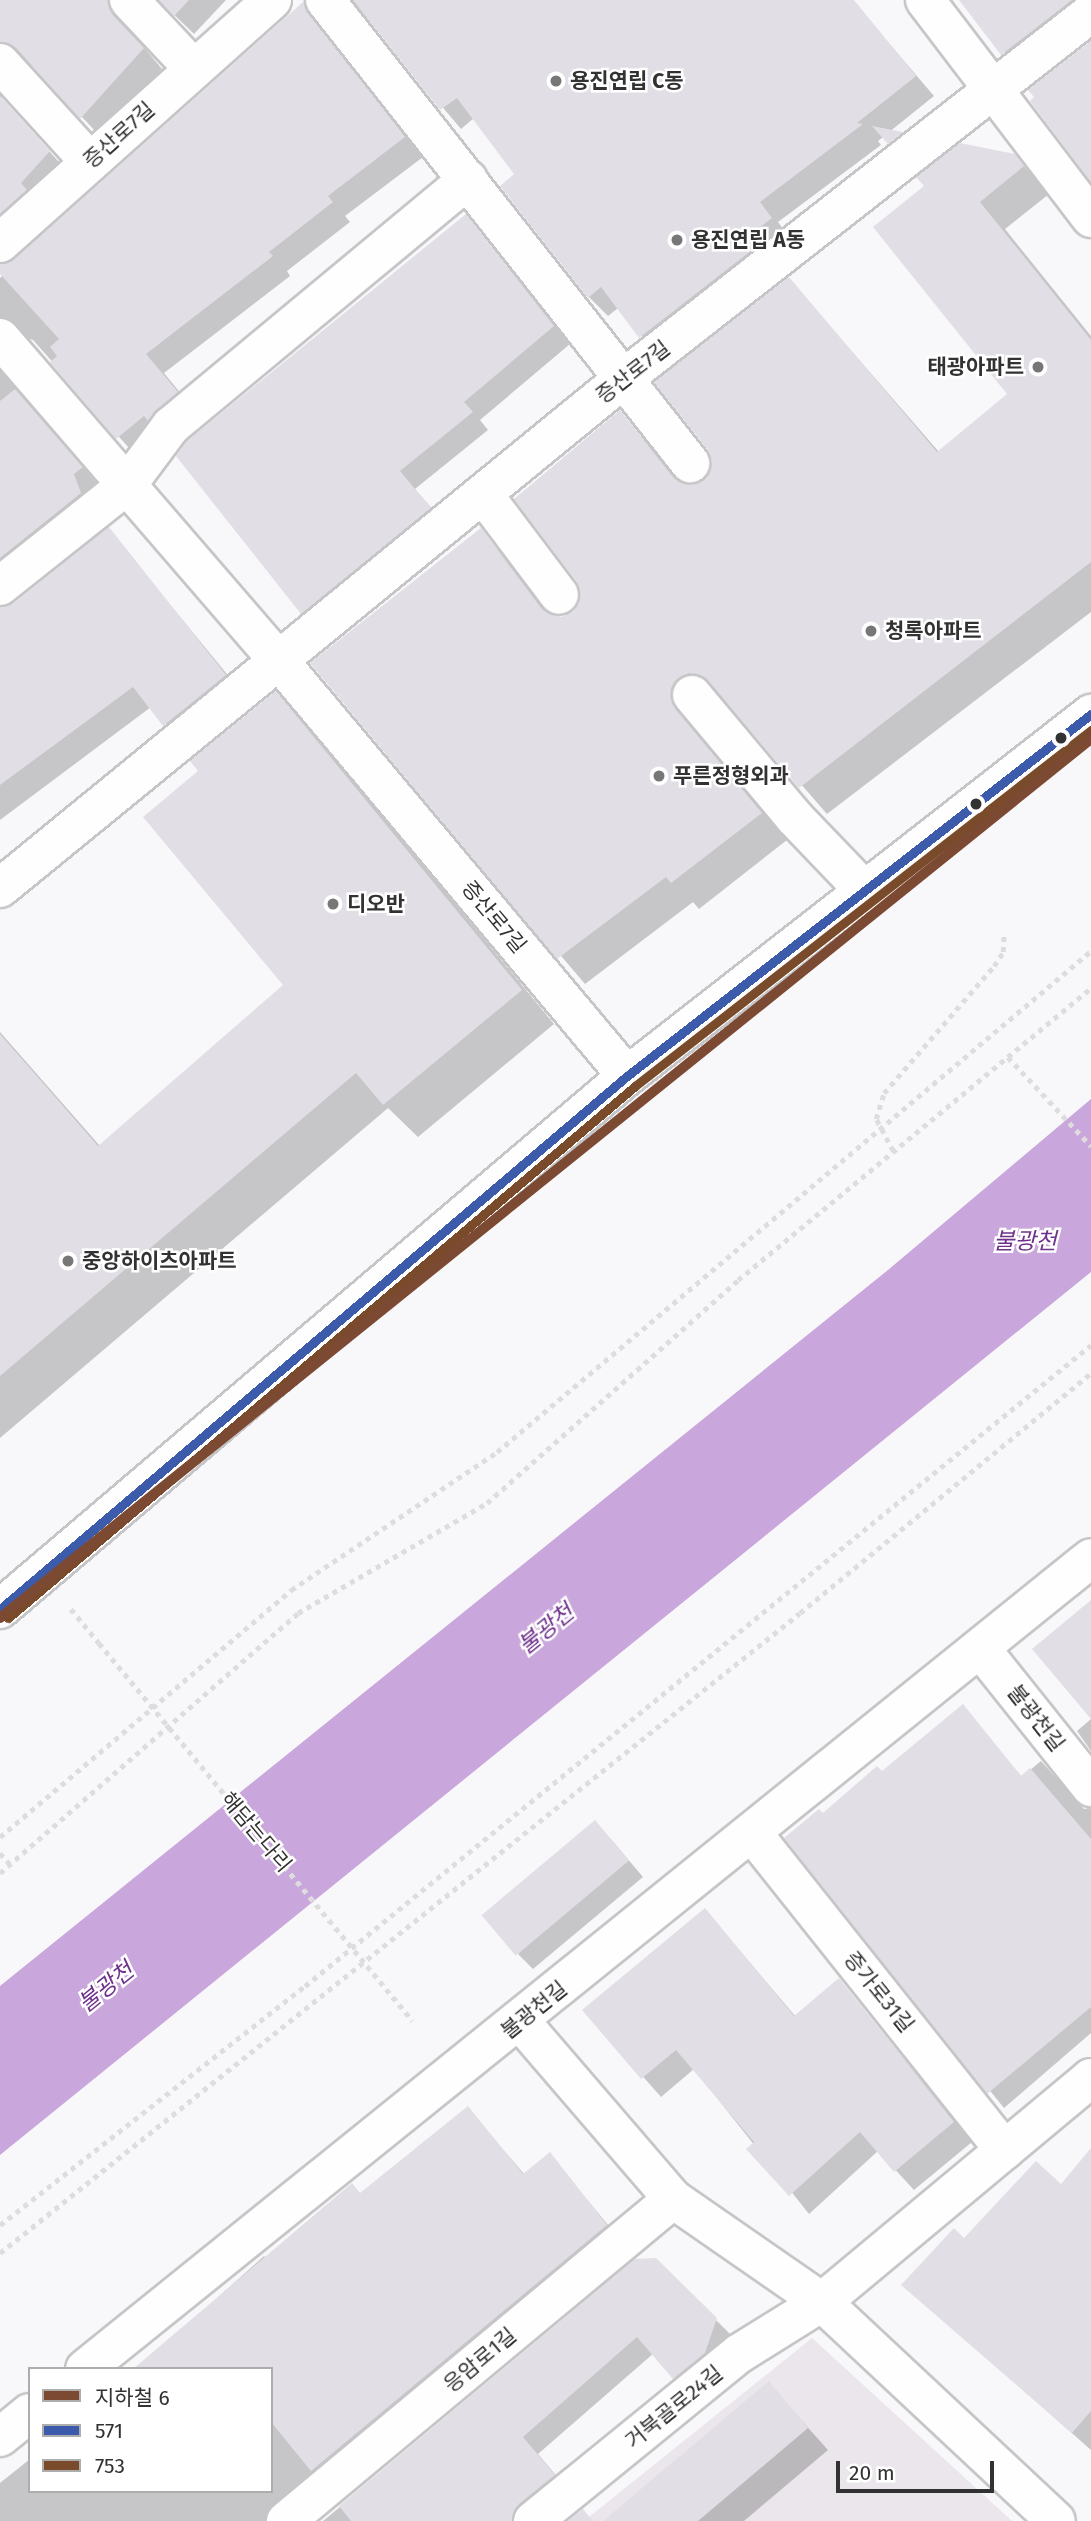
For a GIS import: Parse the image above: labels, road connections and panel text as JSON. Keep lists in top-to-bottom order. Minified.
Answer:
{"streets":{"street":["증산로7길","불광천길","증가로31길","응암로1길","거북골로24길"],"path":["해담는다리"]},"crossings":[["불광천길","증가로31길"]],"water":["불광천"],"places":["용진연립 C동","용진연립 A동","태광아파트","청록아파트","푸른정형외과","디오반","중앙하이츠아파트"],"lines":["transit line 571","transit line 753","metro line 6"],"legend":["지하철 6","571","753"],"scale_bar":"20 m"}
